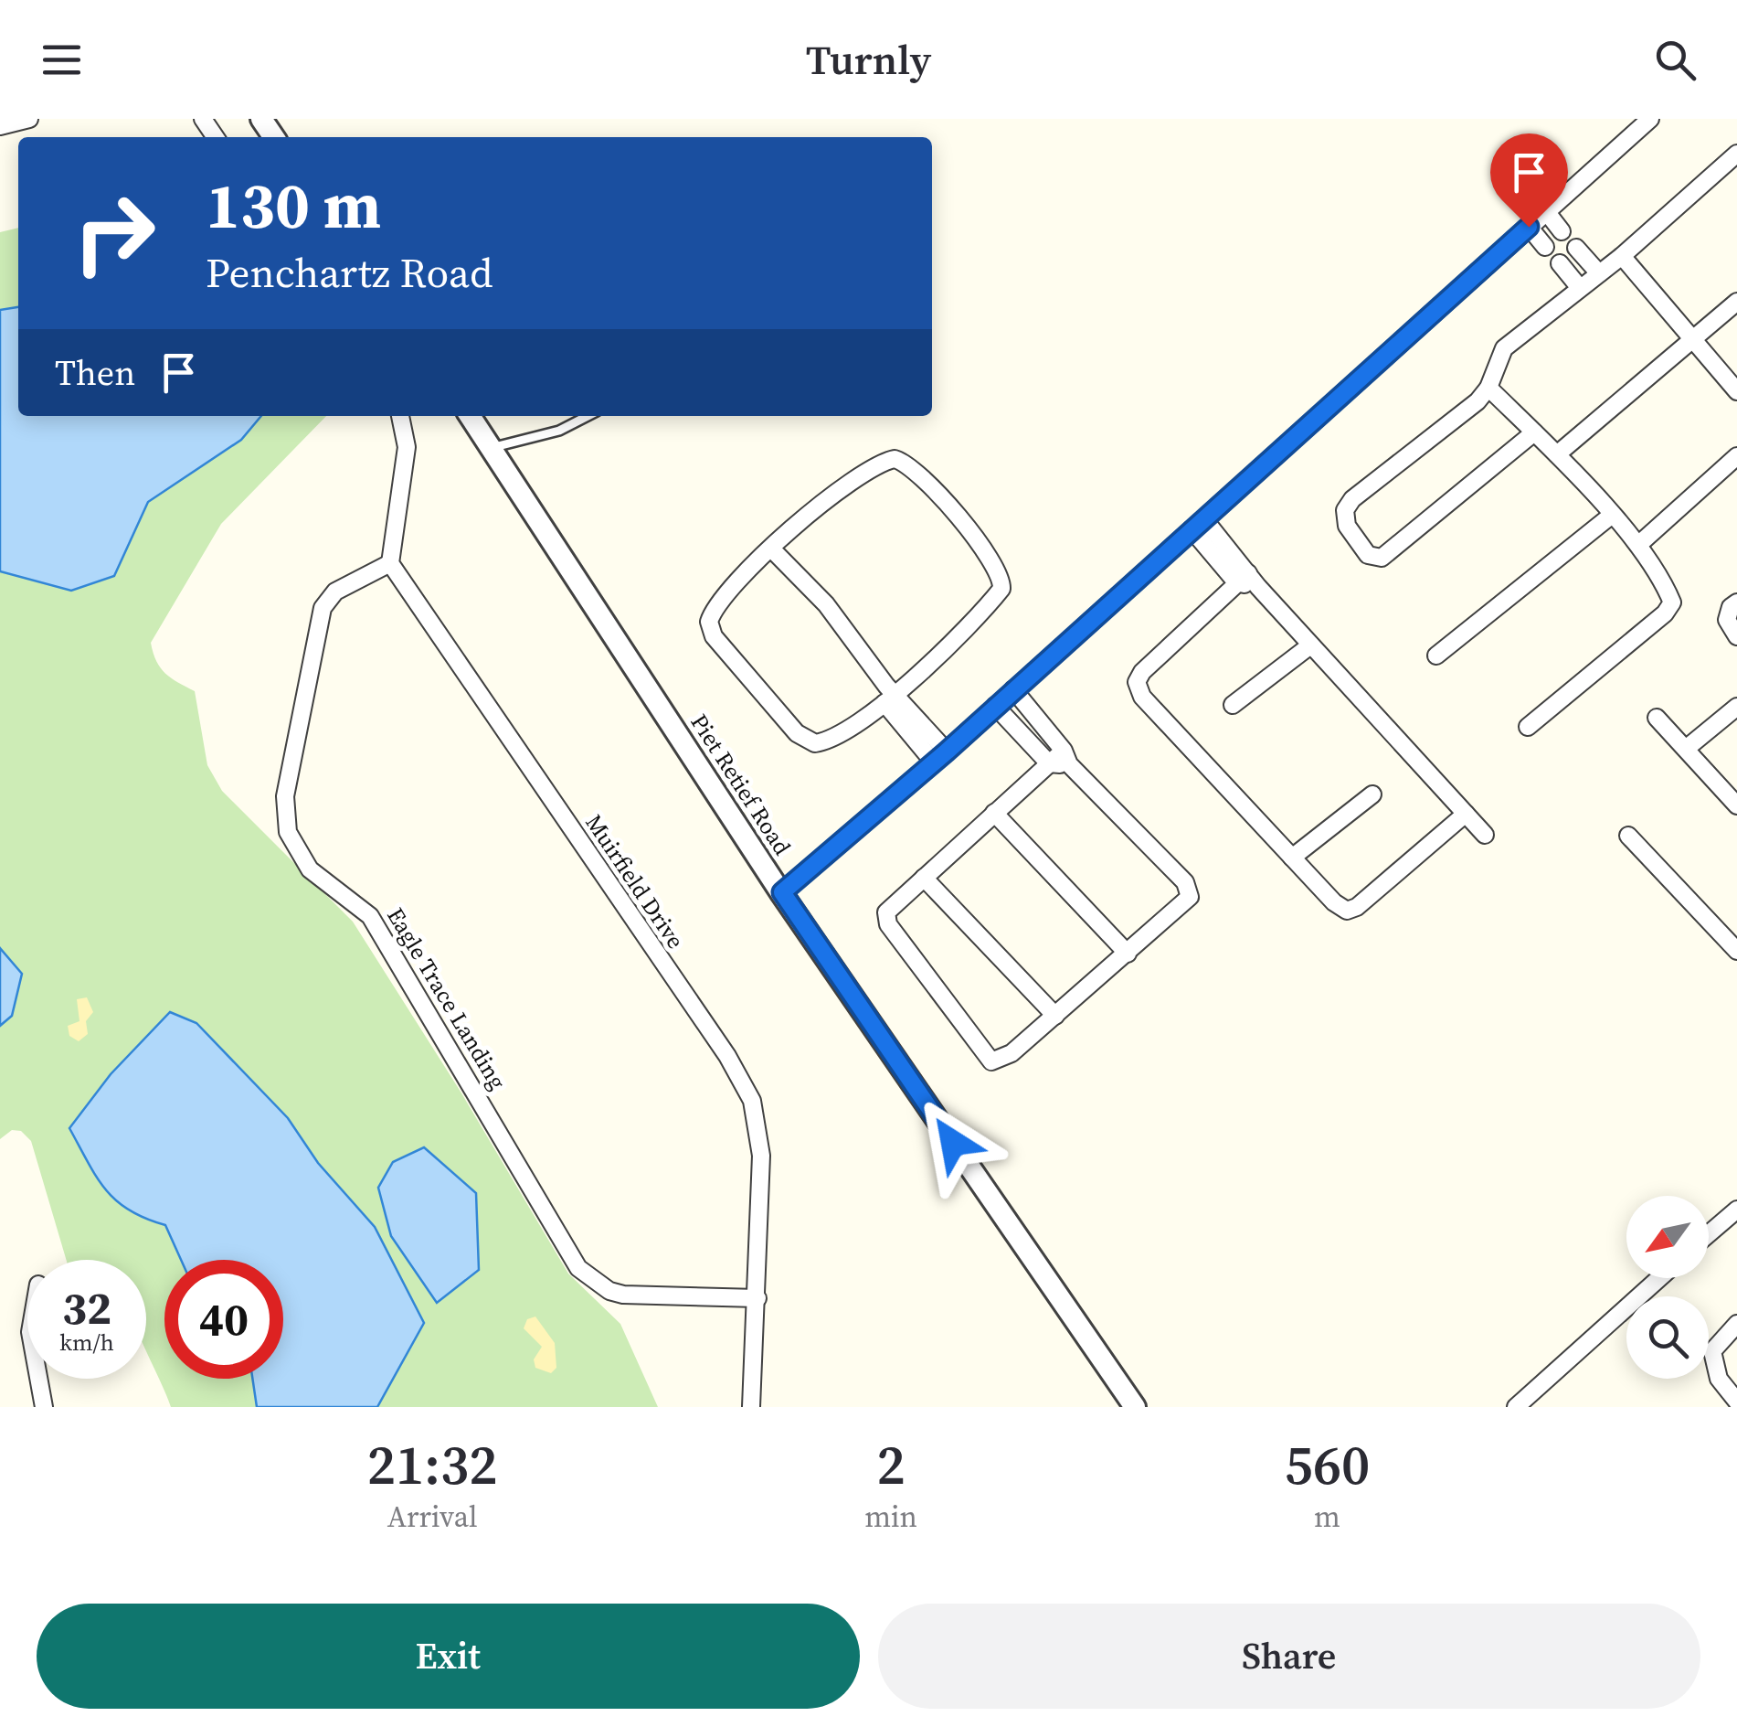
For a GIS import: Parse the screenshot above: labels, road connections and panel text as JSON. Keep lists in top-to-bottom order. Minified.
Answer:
{"streets":{"street":["Piet Retief Road","Muirfield Drive","Eagle Trace Landing"]},"crossings":[["Muirfield Drive","Eagle Trace Landing"]],"north":"bottom left","page":{"header":"Turnly","turn":["130 m","Penchartz Road"],"then":"Then","speed":"32 km/h","limit":"40","eta":["21:32","Arrival","2","min","560","m"],"buttons":["Exit","Share"]}}
